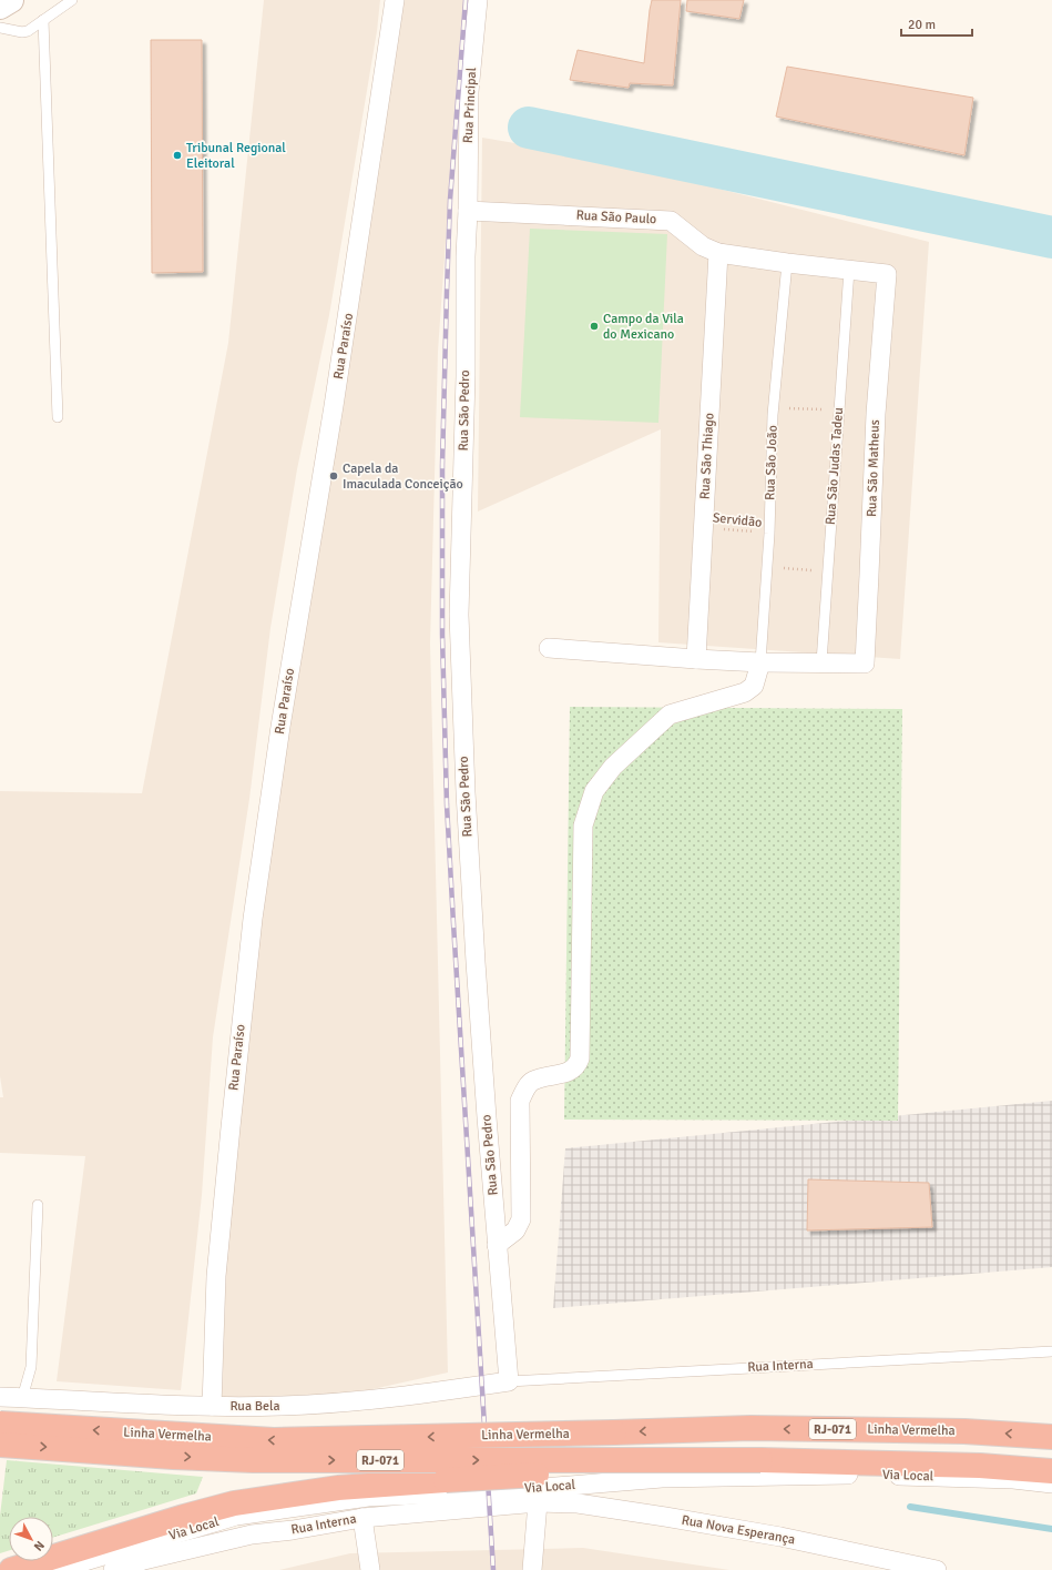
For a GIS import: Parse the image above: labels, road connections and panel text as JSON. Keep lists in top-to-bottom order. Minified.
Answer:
{"streets":{"highway":["RJ-071","Linha Vermelha"],"street":["Rua Principal","Rua São Paulo","Rua Paraíso","Rua São Pedro","Rua São Thiago","Rua São Matheus","Rua Interna","Rua Bela","Via Local","Rua Nova Esperança"],"lane":["Rua São João","Rua São Judas Tadeu"],"path":["Servidão"]},"crossings":[["Rua Principal","Rua São Paulo"],["Rua Principal","Rua São Pedro"],["Rua São Paulo","Rua São Pedro"],["Rua São Paulo","Rua São Thiago"],["Rua São Paulo","Rua São João"],["Rua São Paulo","Rua São Judas Tadeu"],["Rua São Paulo","Rua São Matheus"],["Rua Paraíso","Rua Bela"],["Rua São Pedro","Rua Interna"],["Rua São Pedro","Rua Bela"],["Rua São Thiago","Servidão"],["Rua São João","Servidão"],["Rua São Judas Tadeu","Rua São Matheus"],["Rua Interna","Rua Bela"],["Rua Interna","Rua Nova Esperança"]],"places":["Tribunal Regional Eleitoral","Campo da Vila do Mexicano","Capela da Imaculada Conceição"],"scale_bar":"20 m","north":"bottom right"}
